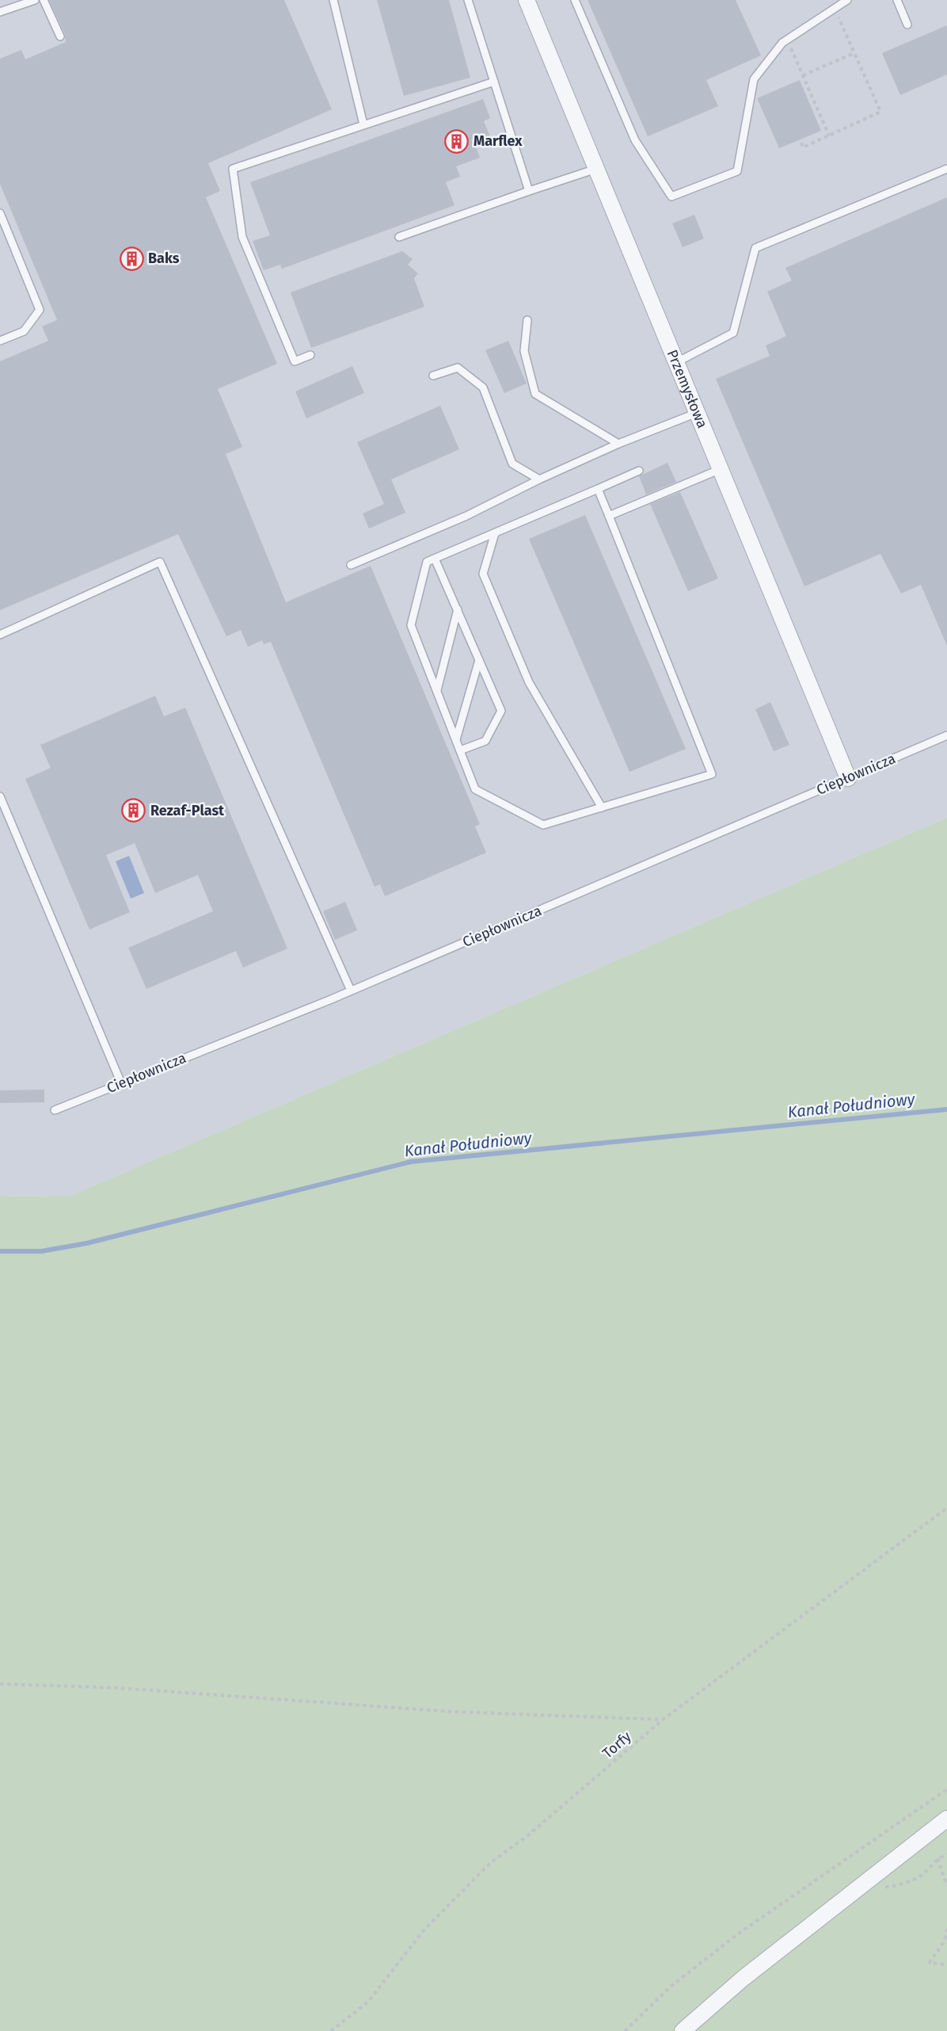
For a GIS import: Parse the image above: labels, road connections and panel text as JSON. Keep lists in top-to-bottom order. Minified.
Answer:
{"streets":{"street":["Przemysłowa"],"lane":["Ciepłownicza"],"path":["Torfy"]},"crossings":[["Przemysłowa","Ciepłownicza"]],"water":["Kanał Południowy"],"places":{"building":["Marflex","Baks","Rezaf-Plast"]}}
